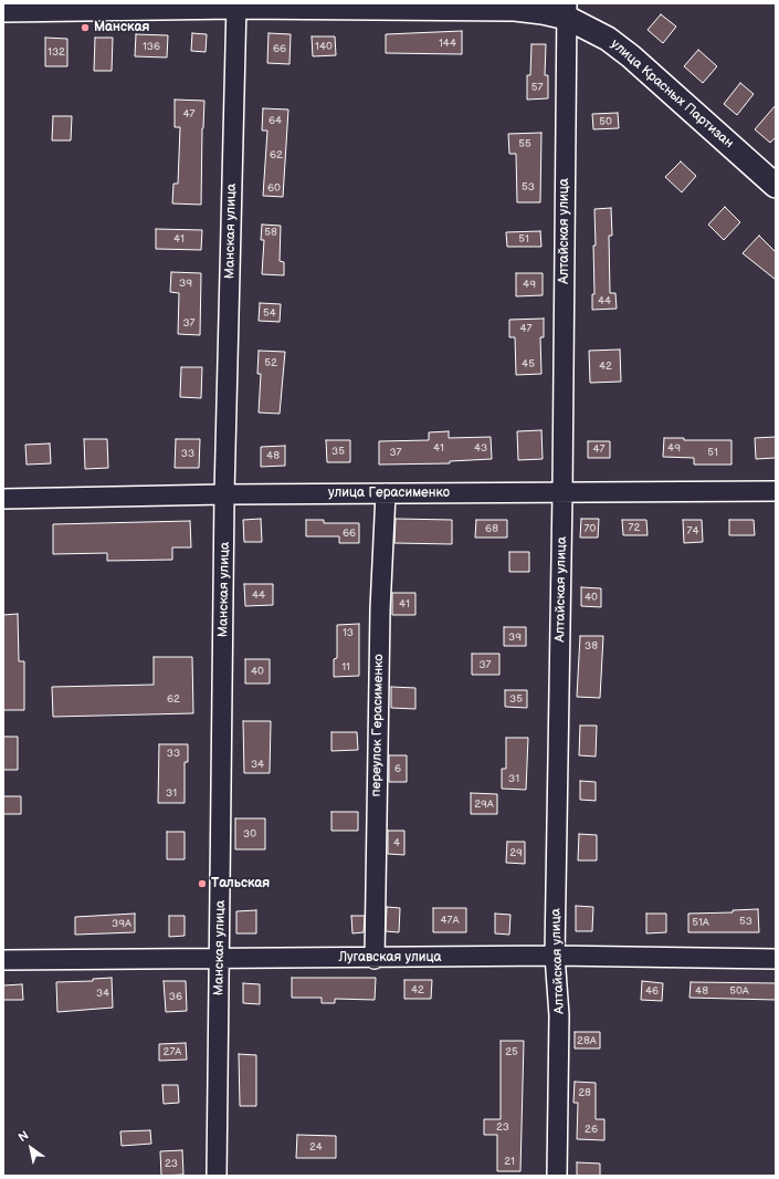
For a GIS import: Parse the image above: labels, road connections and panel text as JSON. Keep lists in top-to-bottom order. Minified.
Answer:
{"streets":{"main road":["улица Красных Партизан"],"street":["Манская улица","Алтайская улица","улица Герасименко","переулок Герасименко","Лугавская улица"]},"crossings":[["улица Красных Партизан","Манская улица"],["улица Красных Партизан","Алтайская улица"],["Манская улица","улица Герасименко"],["Манская улица","Лугавская улица"],["Алтайская улица","улица Герасименко"],["Алтайская улица","Лугавская улица"],["улица Герасименко","переулок Герасименко"],["переулок Герасименко","Лугавская улица"]],"places":["Манская","Тальская"],"house_numbers":["144","136","140","66","132","57","47","64","50","55","62","53","60","58","41","51","39","49","44","54","37","47","52","45","42","41","43","49","47","35","37","51","33","48","72","68","70","74","66","44","40","41","13","39","38","37","11","40","62","35","33","34","6","31","31","29А","30","4","29","47А","53","51А","39А","42","46","48","50А","34","36","28А","27А","25","28","23","26","24","21","23"],"north":"top left"}
